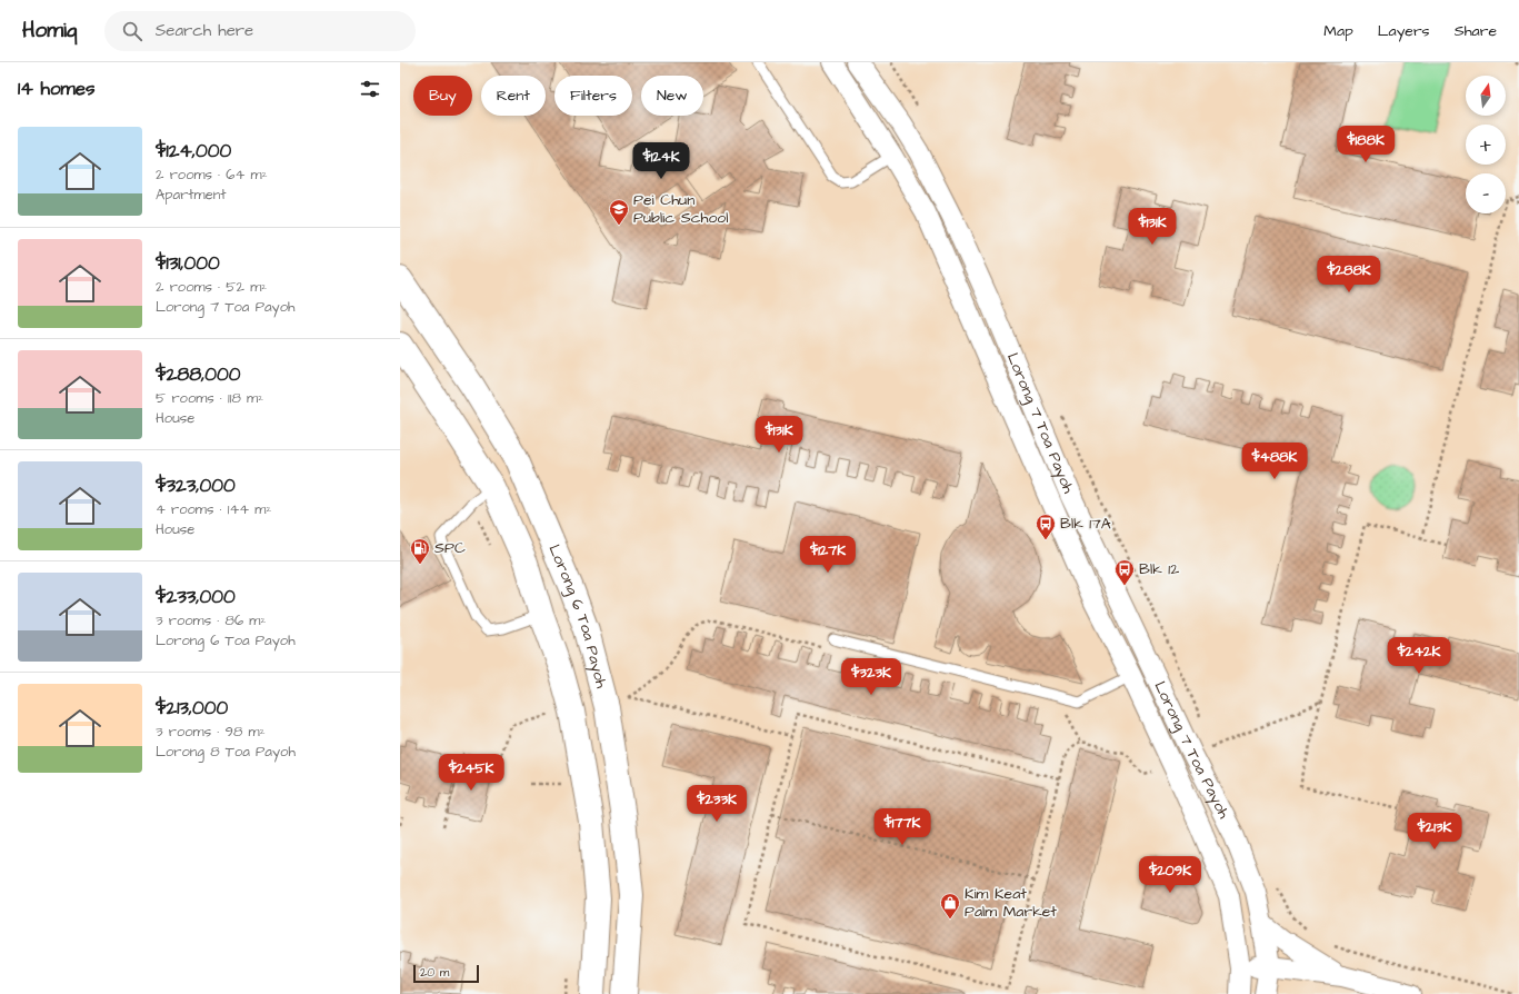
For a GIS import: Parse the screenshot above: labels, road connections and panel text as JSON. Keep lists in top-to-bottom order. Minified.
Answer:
{"streets":{"main road":["Lorong 6 Toa Payoh"],"street":["Lorong 7 Toa Payoh"]},"places":{"school or university":["Pei Chun Public School"],"bus stop":["Blk 17A","Blk 12"],"fuel station":["SPC"],"shop":["Kim Keat Palm Market"]},"scale_bar":"20 m","north":"top","page":{"header":"Homiq","search":"Search here","nav":["Map","Layers","Share"],"heading":"14 homes","map_buttons":["+","−"],"chip":["Buy","Rent","Filters","New"],"list":[{"name":"$124,000","note":"2 rooms · 64 m² · Apartment"},{"name":"$131,000","note":"2 rooms · 52 m² · Lorong 7 Toa Payoh"},{"name":"$288,000","note":"5 rooms · 118 m² · House"},{"name":"$323,000","note":"4 rooms · 144 m² · House"},{"name":"$233,000","note":"3 rooms · 86 m² · Lorong 6 Toa Payoh"},{"name":"$213,000","note":"3 rooms · 98 m² · Lorong 8 Toa Payoh"}],"price":["$188K","$124K","$131K","$288K","$131K","$488K","$127K","$242K","$323K","$245K","$233K","$177K","$213K","$209K"],"scale":"20 m"}}
